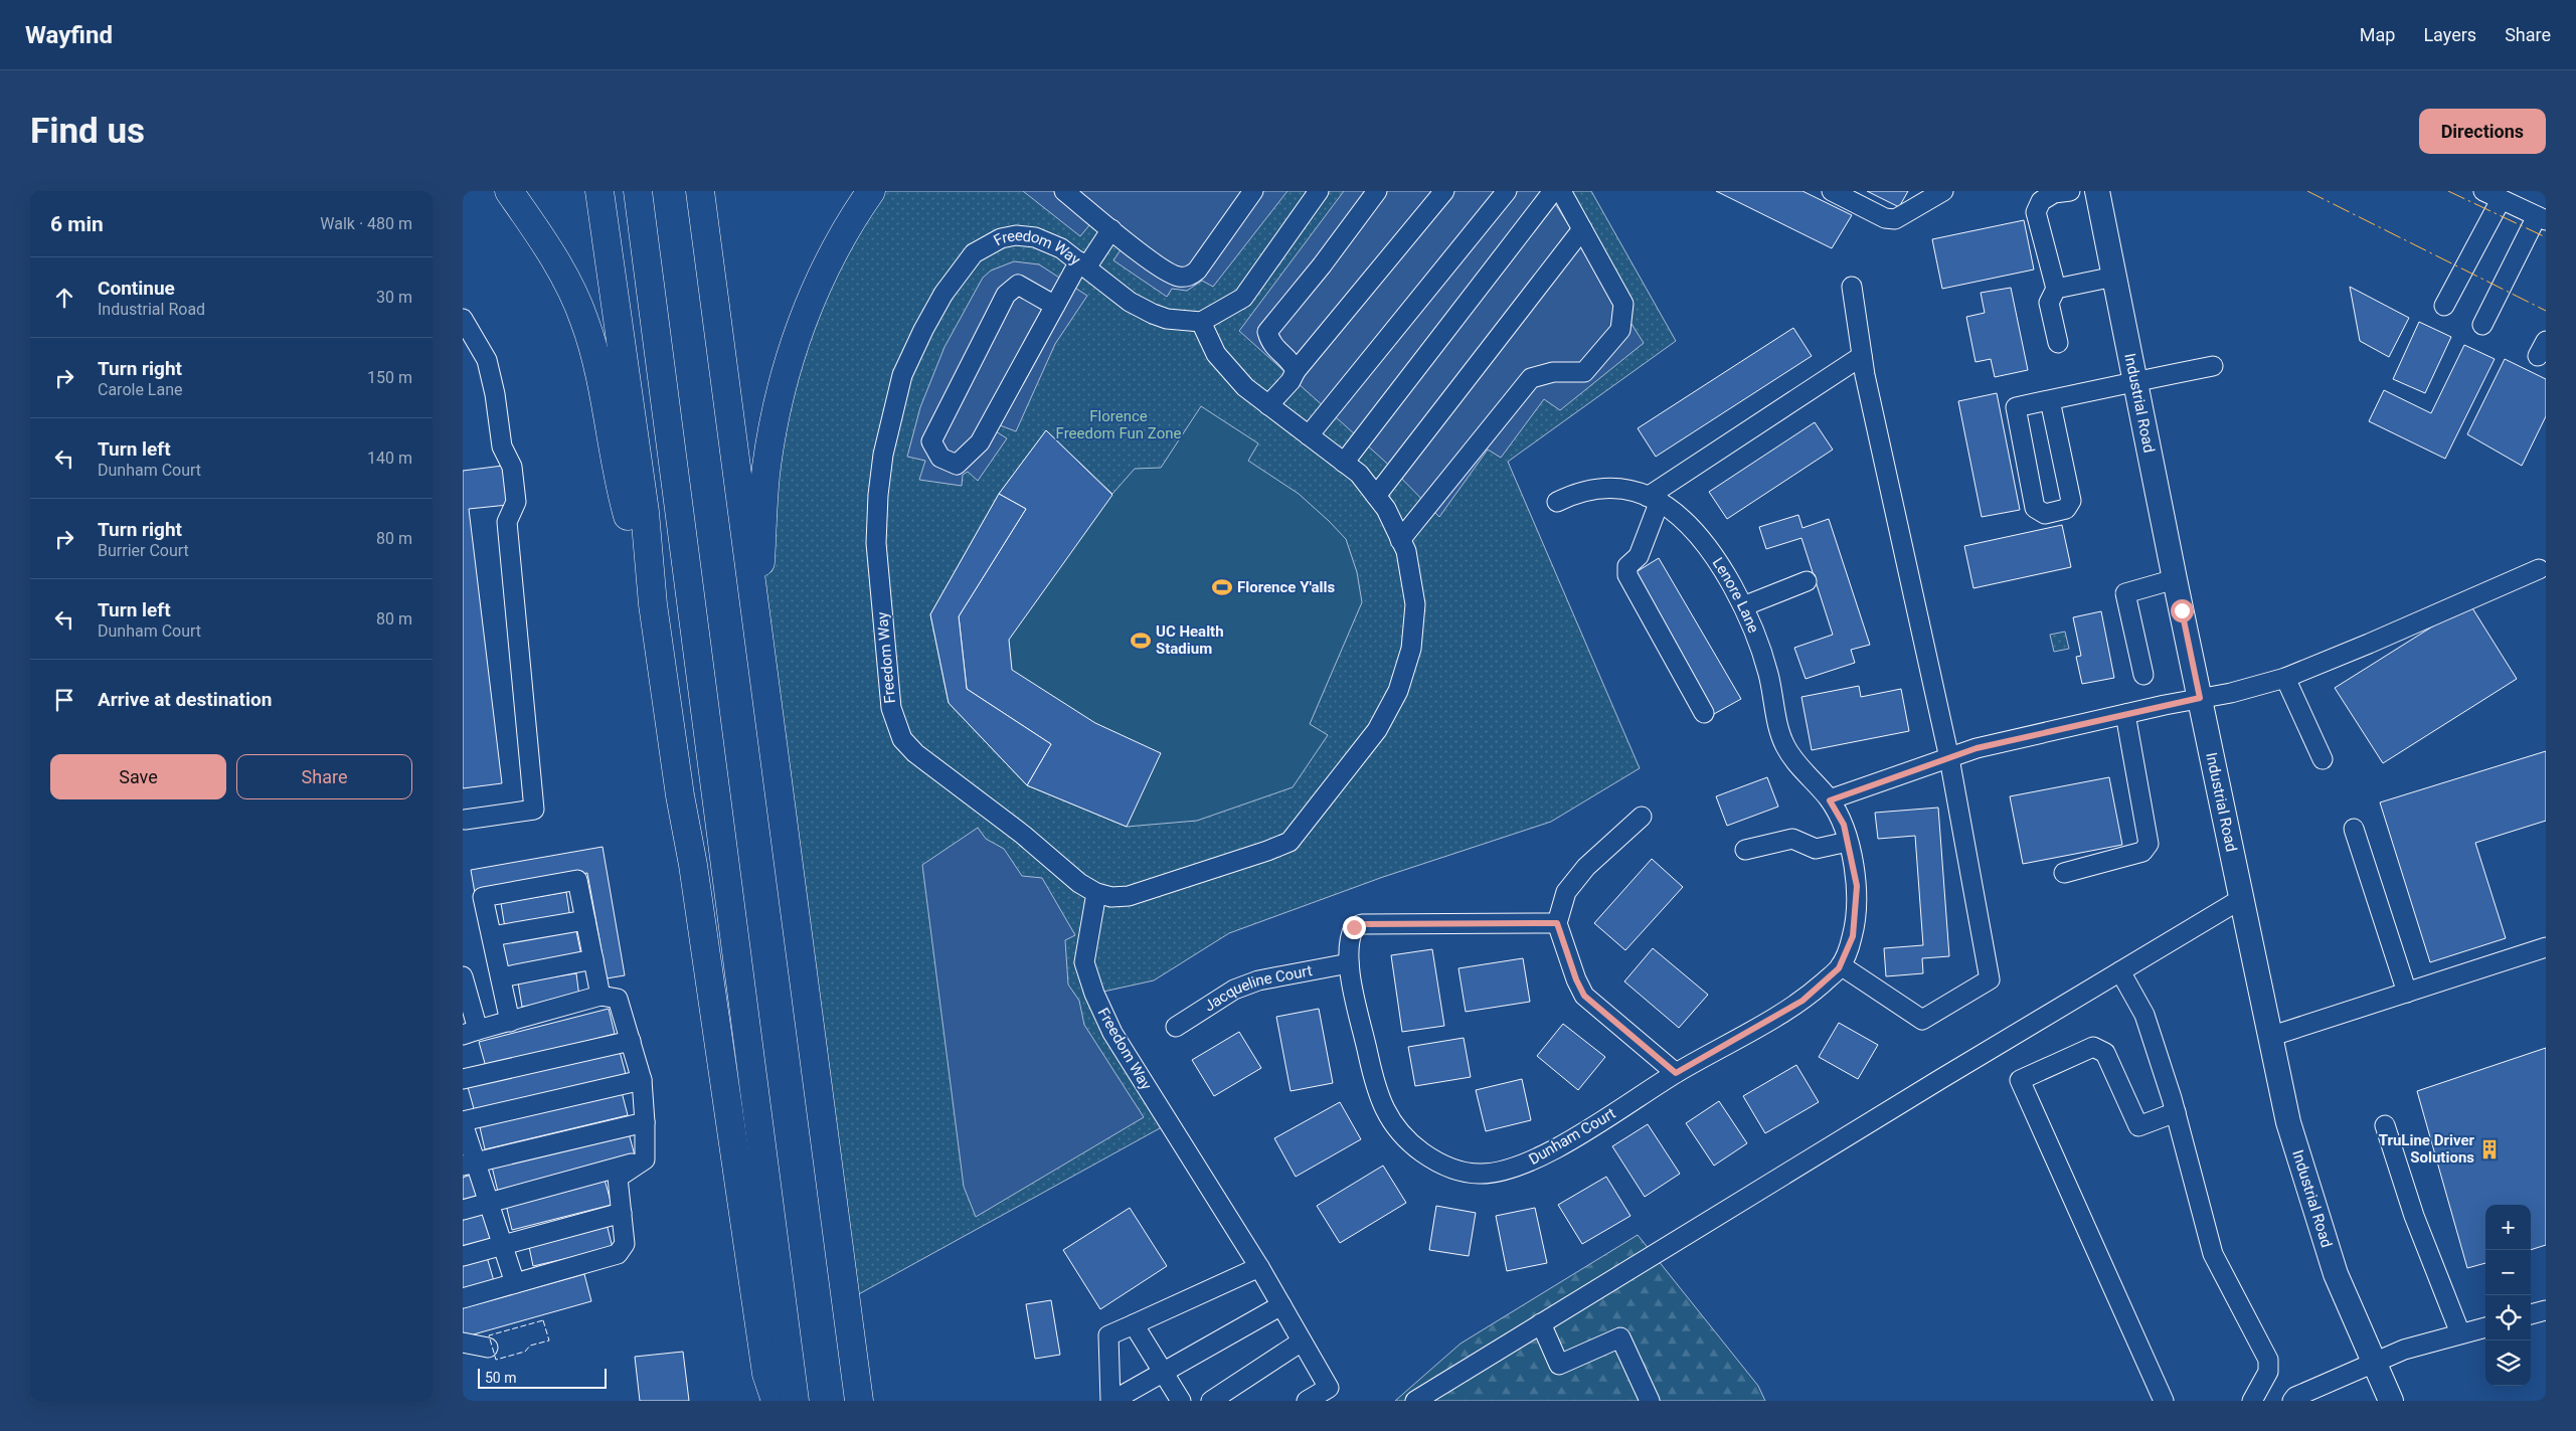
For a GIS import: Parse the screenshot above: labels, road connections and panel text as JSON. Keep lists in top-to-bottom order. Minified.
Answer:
{"streets":{"main road":["Industrial Road"],"street":["Freedom Way","Lenore Lane","Jacqueline Court","Dunham Court"]},"crossings":[["Lenore Lane","Dunham Court"],["Jacqueline Court","Dunham Court"]],"parks":["Florence Freedom Fun Zone"],"places":{"sports":["Florence Y'alls","UC Health Stadium"],"building":["TruLine Driver Solutions"]},"scale_bar":"50 m","page":{"header":"Wayfind","nav":["Map","Layers","Share"],"buttons":["Directions",["Save","Share"]],"title":"Find us","heading":["6 min","Walk · 480 m"],"list":[["Continue","Industrial Road","30 m"],["Turn right","Carole Lane","150 m"],["Turn left","Dunham Court","140 m"],["Turn right","Burrier Court","80 m"],["Turn left","Dunham Court","80 m"],"Arrive at destination"],"map_buttons":["+","−"],"scale":"50 m"}}
